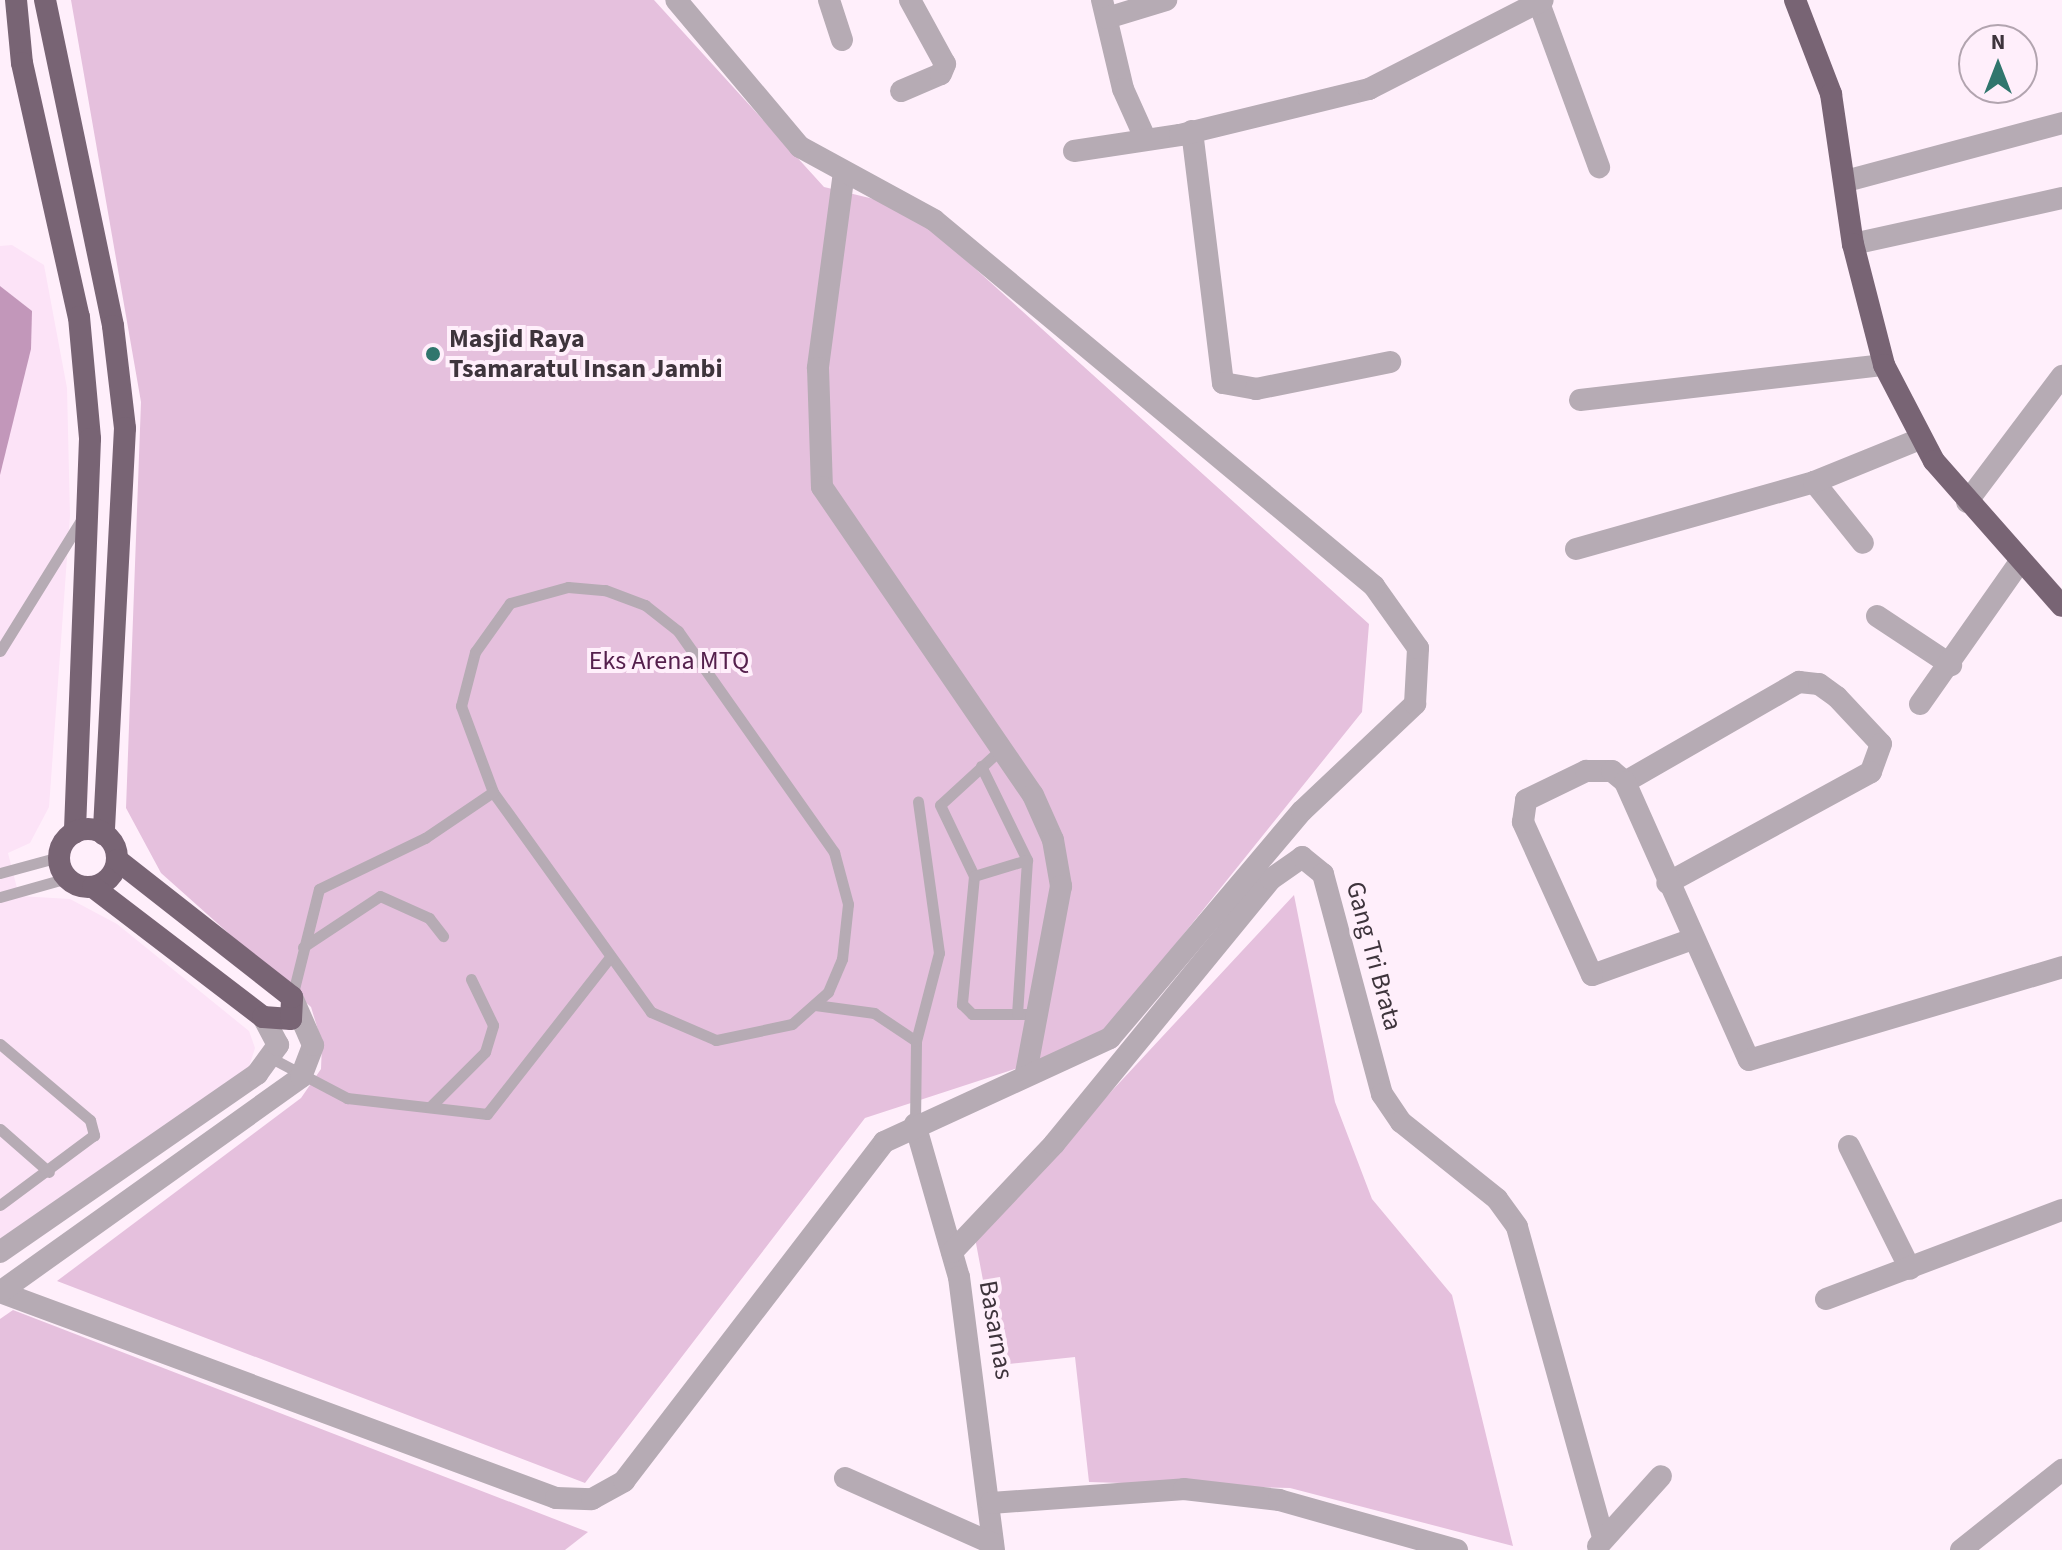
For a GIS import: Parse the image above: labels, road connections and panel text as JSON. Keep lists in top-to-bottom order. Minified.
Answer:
{"streets":{"street":["Gang Tri Brata","Basarnas"]},"crossings":[["Gang Tri Brata","Basarnas"]],"parks":["Eks Arena MTQ"],"places":["Masjid Raya Tsamaratul Insan Jambi"],"north":"top"}
